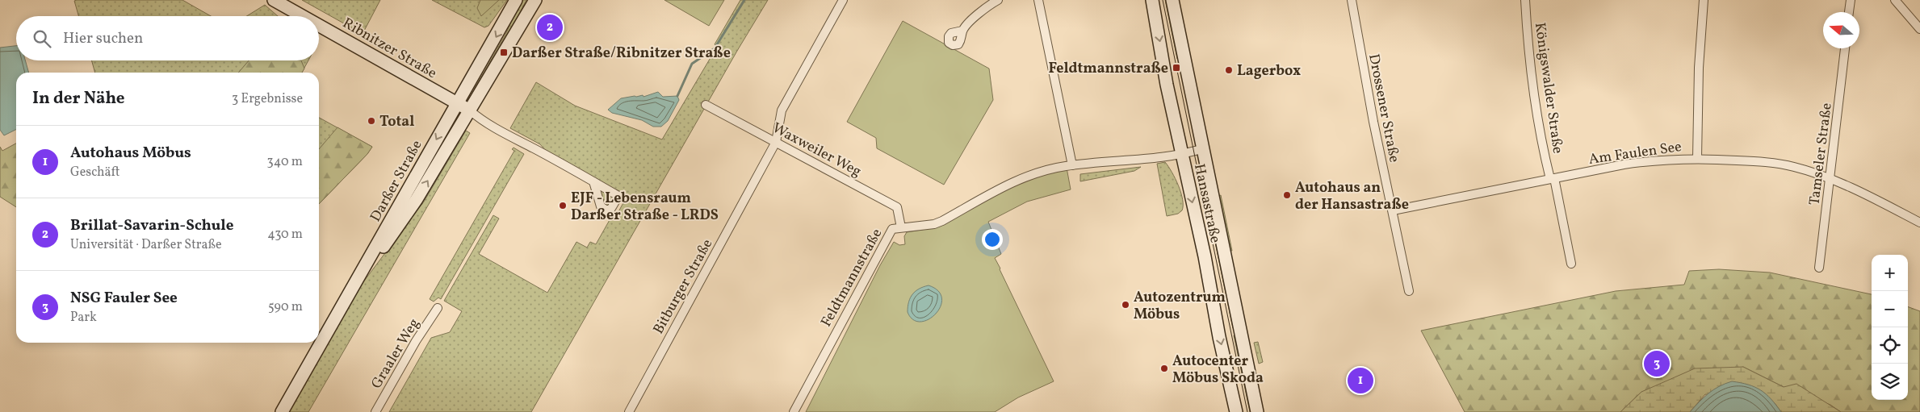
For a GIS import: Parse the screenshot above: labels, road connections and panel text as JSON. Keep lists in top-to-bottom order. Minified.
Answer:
{"streets":{"main road":["Ribnitzer Straße","Darßer Straße","Hansastraße"],"street":["Königswalder Straße","Drossener Straße","Waxweiler Weg","Am Faulen See","Tamseler Straße","Feldtmannstraße","Bitburger Straße","Graaler Weg"]},"crossings":[["Ribnitzer Straße","Darßer Straße"],["Königswalder Straße","Am Faulen See"],["Drossener Straße","Am Faulen See"],["Waxweiler Weg","Feldtmannstraße"],["Waxweiler Weg","Bitburger Straße"],["Am Faulen See","Tamseler Straße"],["Hansastraße","Feldtmannstraße"]],"places":{"transit":["Darßer Straße/Ribnitzer Straße","Feldtmannstraße"],"other":["Lagerbox","Total","Autohaus an der Hansastraße","EJF - Lebensraum Darßer Straße - LRDS","Autozentrum Möbus","Autocenter Möbus Skoda"]},"north":"left","page":{"pins":["2","3","1"],"search":"Hier suchen","heading":["In der Nähe","3 Ergebnisse"],"list":[{"mark":"1","name":"Autohaus Möbus","note":"Geschäft","value":"340 m"},{"mark":"2","name":"Brillat-Savarin-Schule","note":"Universität · Darßer Straße","value":"430 m"},{"mark":"3","name":"NSG Fauler See","note":"Park","value":"590 m"}],"map_buttons":["+","−"]}}
